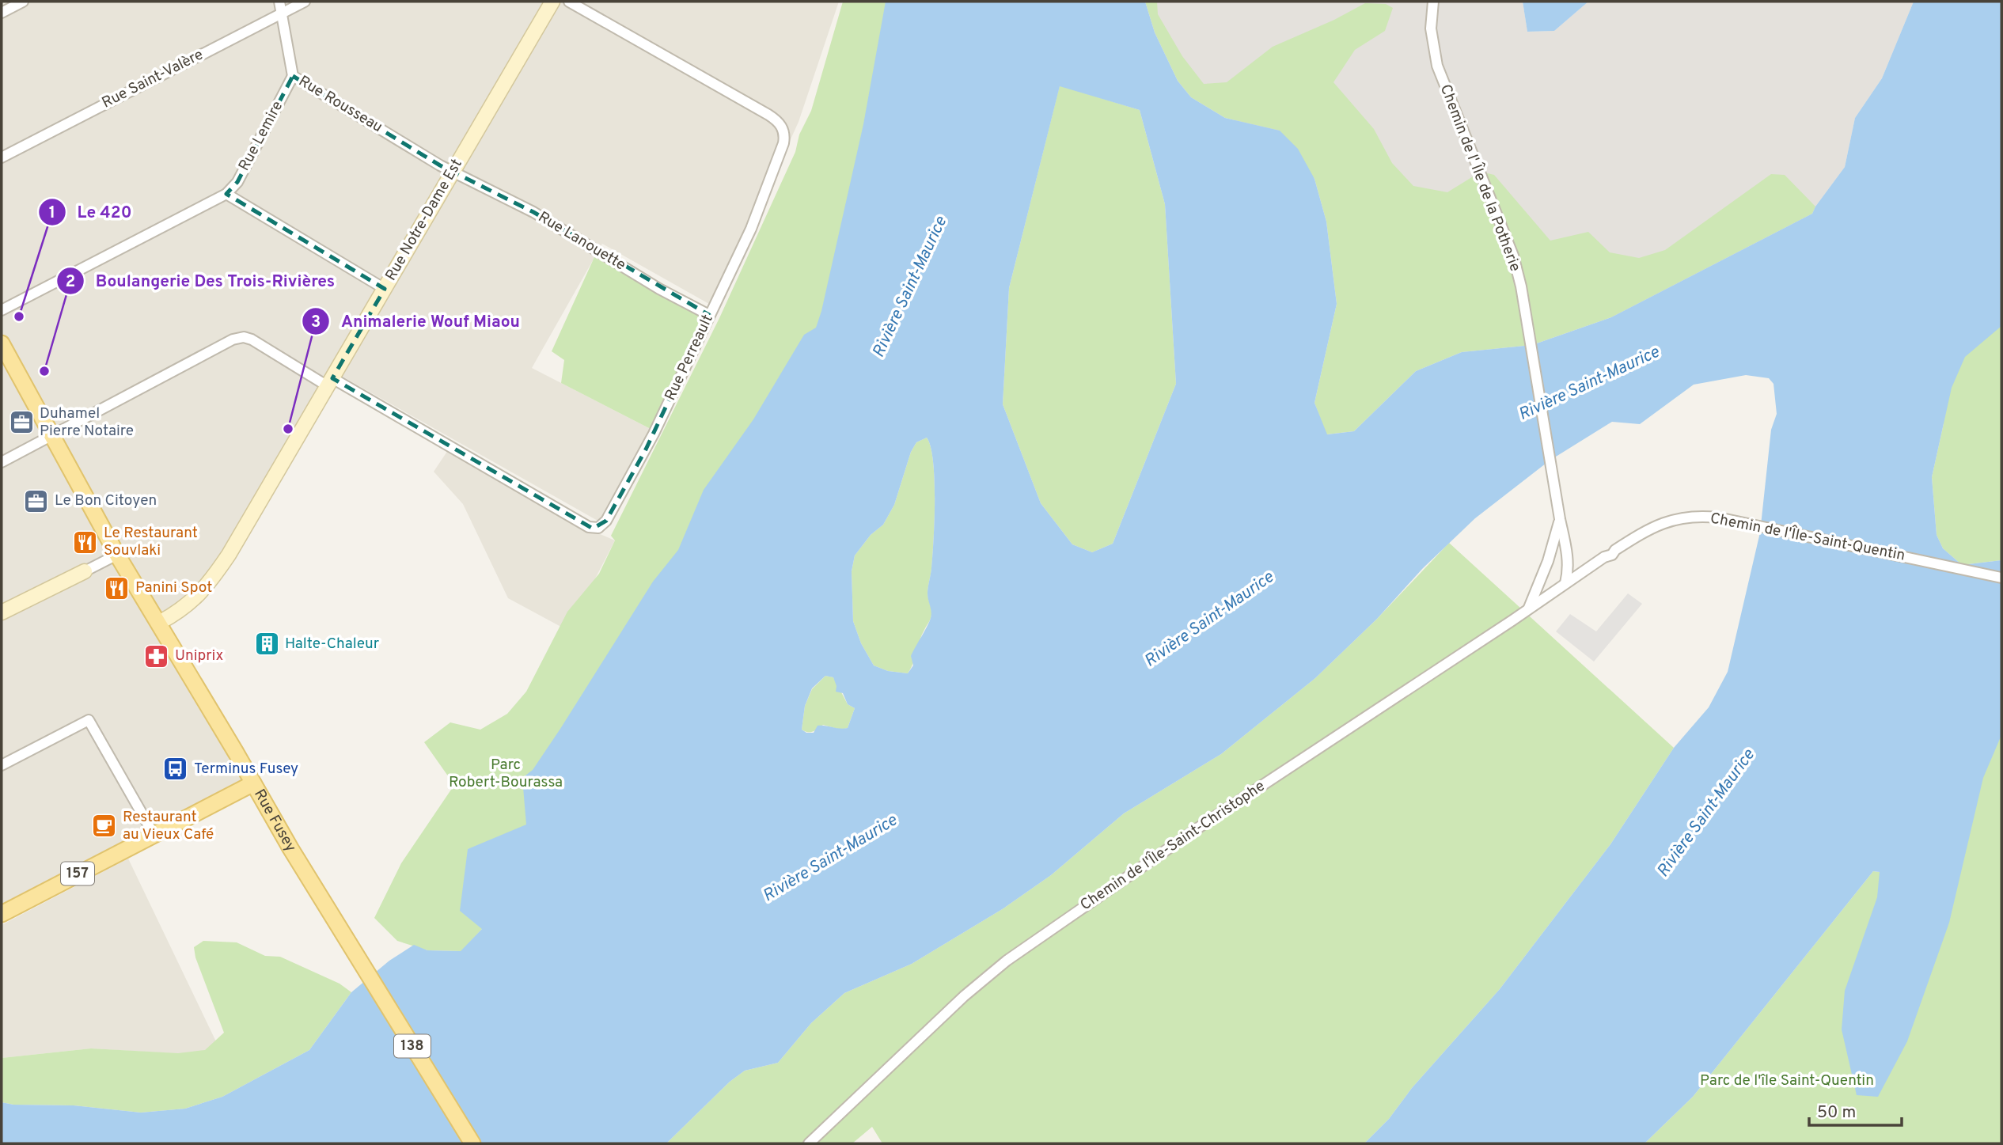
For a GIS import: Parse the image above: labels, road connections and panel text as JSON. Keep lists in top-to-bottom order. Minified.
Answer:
{"streets":{"main road":["Rue Fusey","157","138"],"street":["Rue Saint-Valère","Rue Rousseau","Rue Lemire","Chemin de l' Île de la Potherie","Rue Notre-Dame Est","Rue Lanouette","Rue Perreault","Chemin de l'Île-Saint-Quentin","Chemin de l'Île-Saint-Christophe"]},"crossings":[["Rue Saint-Valère","Rue Rousseau"],["Rue Rousseau","Rue Lemire"],["Rue Rousseau","Rue Notre-Dame Est"],["Rue Rousseau","Rue Lanouette"],["Chemin de l' Île de la Potherie","Chemin de l'Île-Saint-Quentin"],["Chemin de l' Île de la Potherie","Chemin de l'Île-Saint-Christophe"],["Rue Notre-Dame Est","Rue Lanouette"],["Rue Notre-Dame Est","Rue Perreault"],["Rue Notre-Dame Est","Rue Fusey"],["Rue Lanouette","Rue Perreault"],["Chemin de l'Île-Saint-Quentin","Chemin de l'Île-Saint-Christophe"],["Rue Fusey","157"]],"water":["Rivière Saint-Maurice"],"parks":["Parc Robert-Bourassa","Parc de l'île Saint-Quentin"],"places":{"other":["Le 420","Boulangerie Des Trois-Rivières","Animalerie Wouf Miaou"],"office":["Duhamel Pierre Notaire","Le Bon Citoyen"],"restaurant":["Le Restaurant Souvlaki","Panini Spot"],"building":["Halte-Chaleur"],"pharmacy":["Uniprix"],"bus stop":["Terminus Fusey"],"cafe":["Restaurant au Vieux Café"]},"scale_bar":"50 m"}
